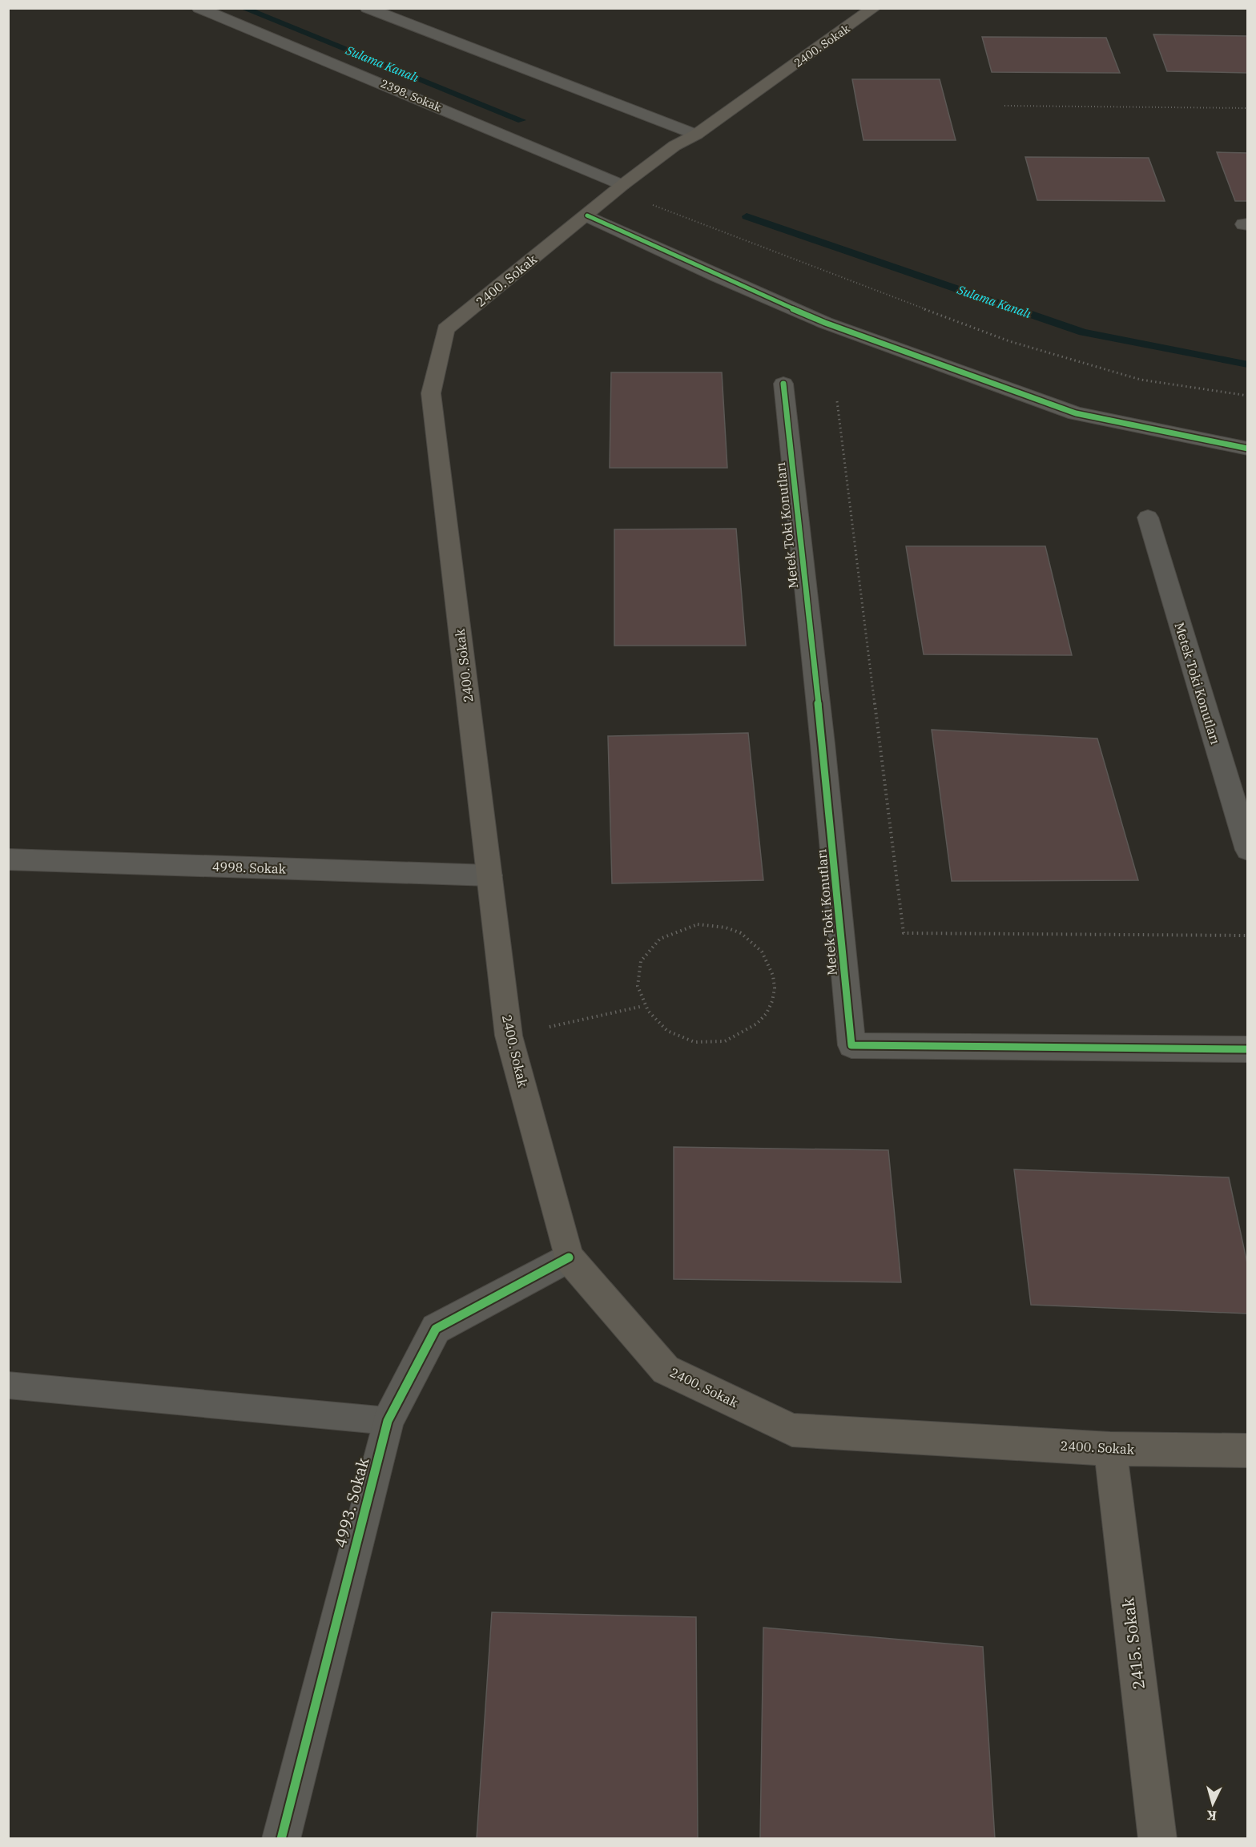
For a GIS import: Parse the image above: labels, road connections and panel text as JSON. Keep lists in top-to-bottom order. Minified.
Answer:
{"streets":{"main road":["2400. Sokak","2415. Sokak"],"street":["2398. Sokak","Metek Toki Konutları","4998. Sokak","4993. Sokak"]},"crossings":[["2400. Sokak","2398. Sokak"],["2400. Sokak","4998. Sokak"],["2400. Sokak","4993. Sokak"],["2400. Sokak","2415. Sokak"]],"water":["Sulama Kanalı"],"north":"bottom"}
